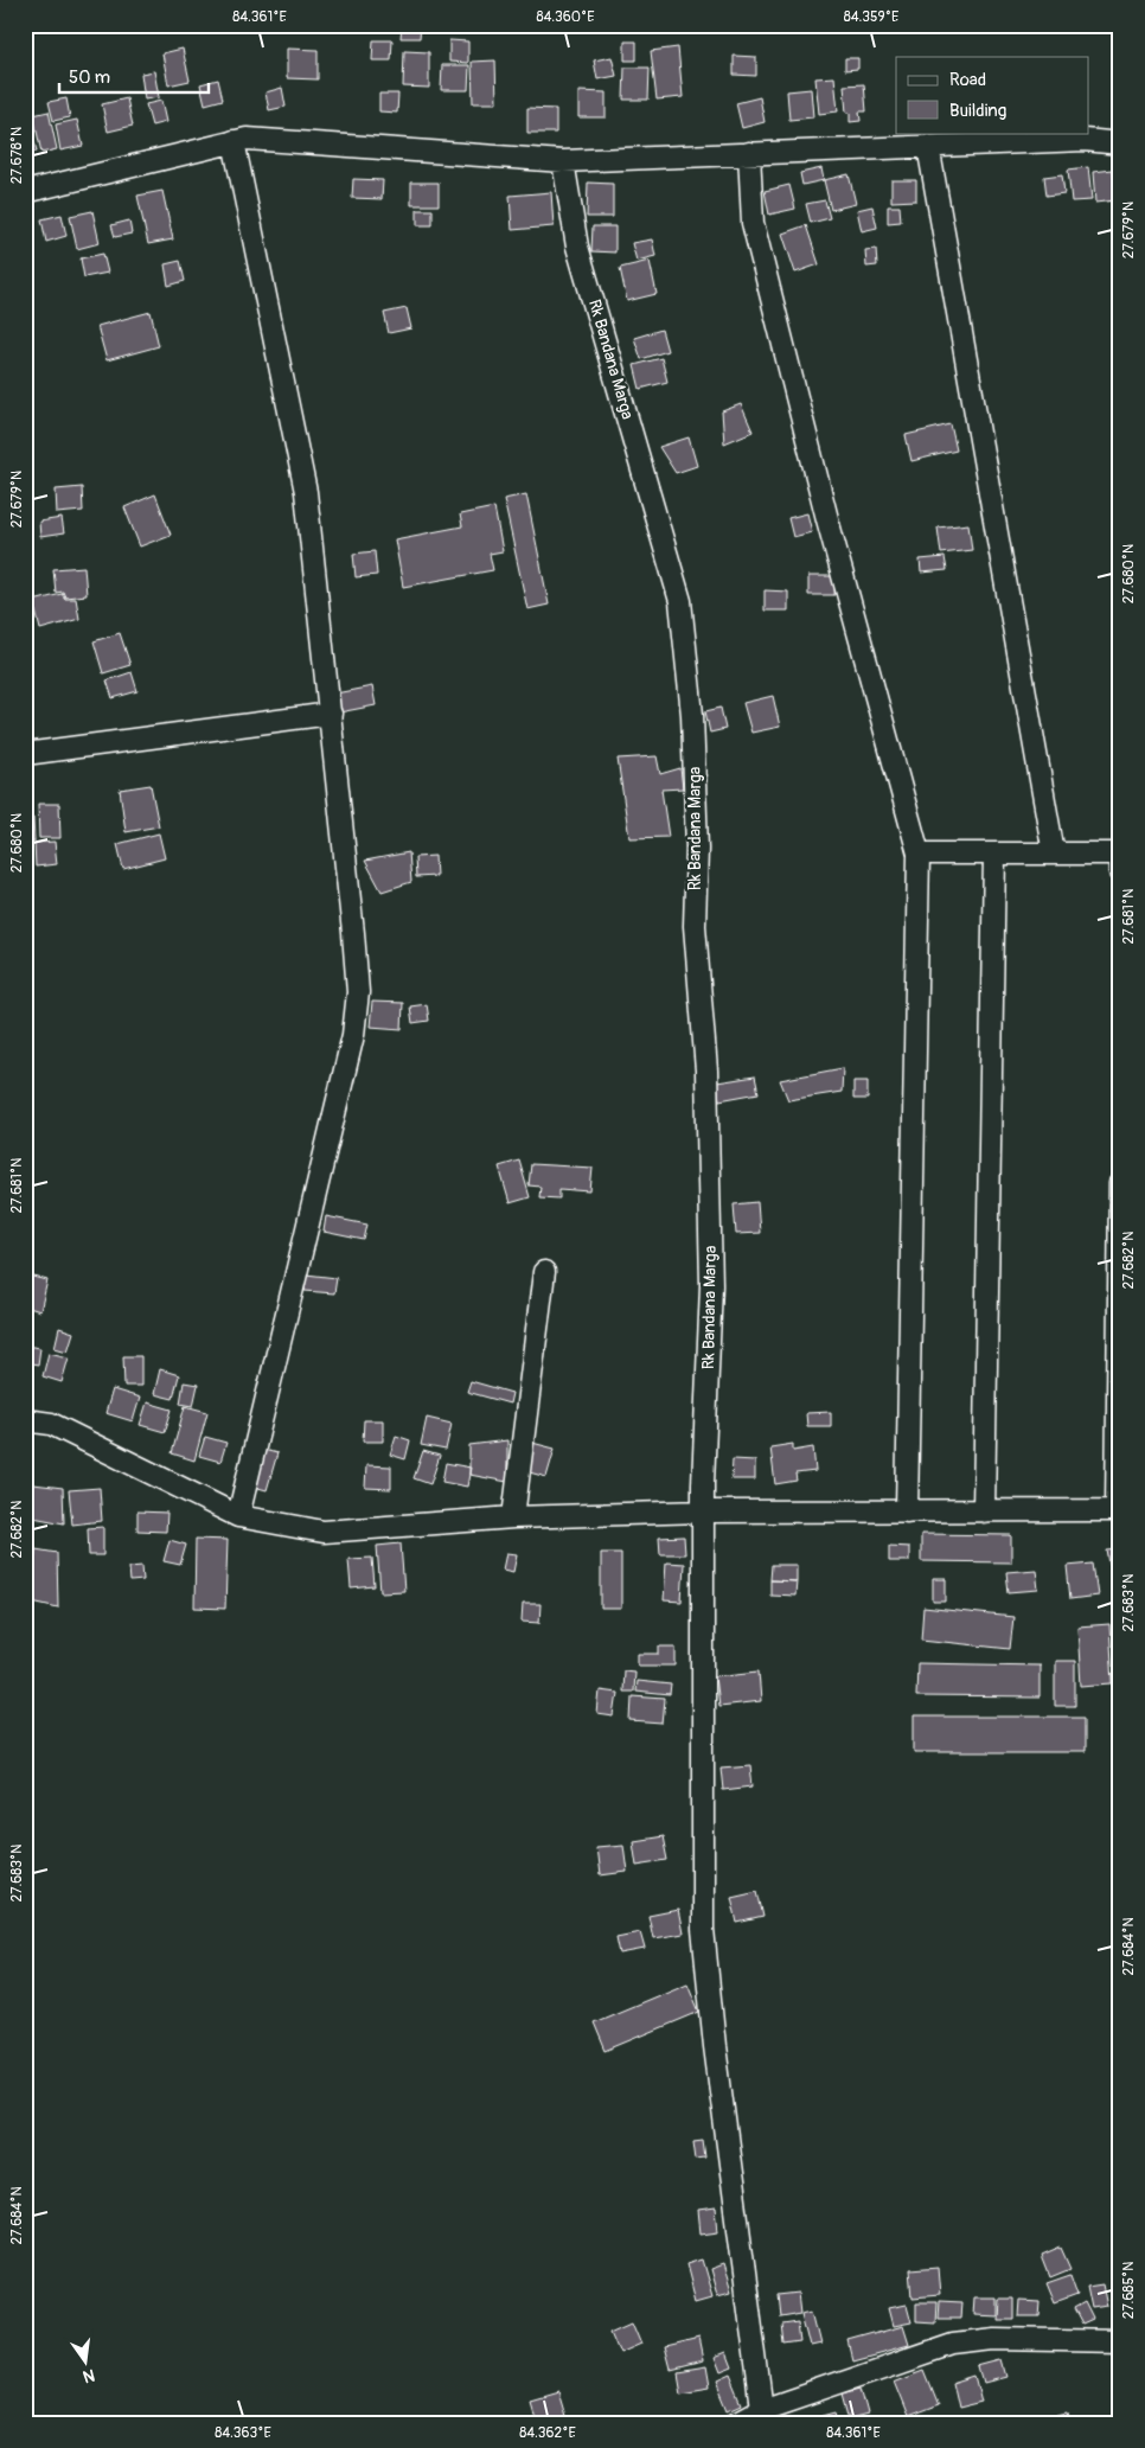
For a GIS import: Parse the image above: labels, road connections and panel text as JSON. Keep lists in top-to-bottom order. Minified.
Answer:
{"streets":{"street":["Rk Bandana Marga"]},"legend":["Road","Building"],"scale_bar":"50 m","north":"bottom","coordinates":["84.361°E","84.360°E","84.359°E","27.678°N","27.679°N","27.680°N","27.681°N","27.682°N","27.683°N","27.684°N","27.685°N","84.363°E","84.362°E"]}
